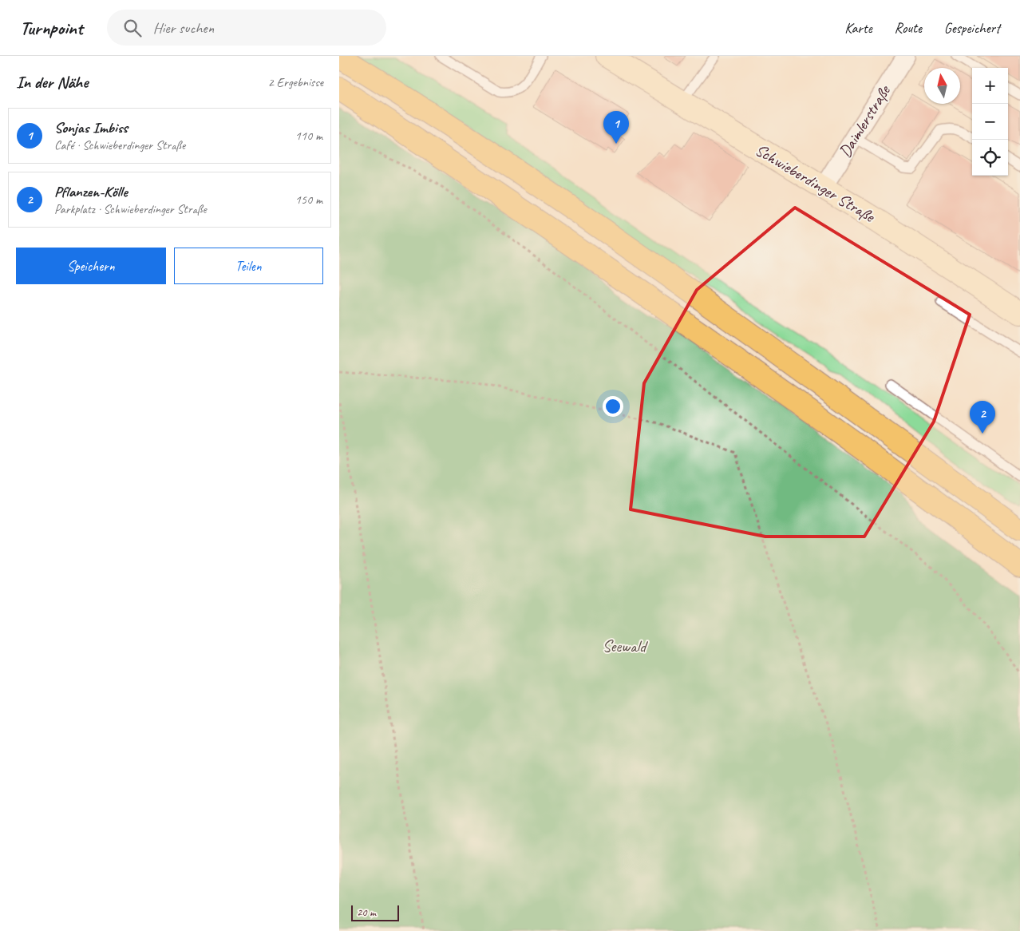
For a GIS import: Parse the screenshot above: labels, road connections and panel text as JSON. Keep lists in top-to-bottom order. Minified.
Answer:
{"streets":{"street":["Daimlerstraße","Schwieberdinger Straße"]},"crossings":[["Daimlerstraße","Schwieberdinger Straße"]],"parks":["Seewald"],"scale_bar":"20 m","north":"top","page":{"header":"Turnpoint","search":"Hier suchen","nav":["Karte","Route","Gespeichert"],"heading":["In der Nähe","2 Ergebnisse"],"map_buttons":["+","−"],"list":[{"mark":"1","name":"Sonjas Imbiss","note":"Café · Schwieberdinger Straße","value":"110 m"},{"mark":"2","name":"Pflanzen-Kölle","note":"Parkplatz · Schwieberdinger Straße","value":"150 m"}],"pins":["1","2"],"buttons":["Speichern","Teilen"],"scale":"20 m"}}
